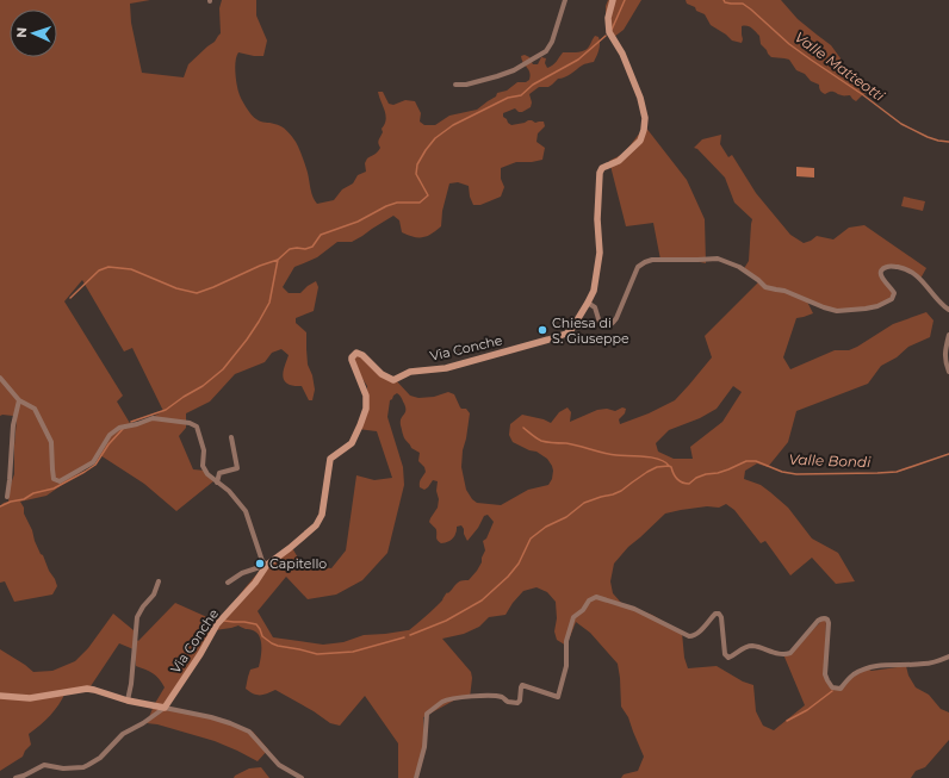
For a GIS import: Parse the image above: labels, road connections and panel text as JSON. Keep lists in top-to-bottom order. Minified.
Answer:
{"streets":{"street":["Via Conche"]},"water":["Valle Matteotti","Valle Bondi"],"places":["Chiesa di S. Giuseppe","Capitello"],"north":"left"}
